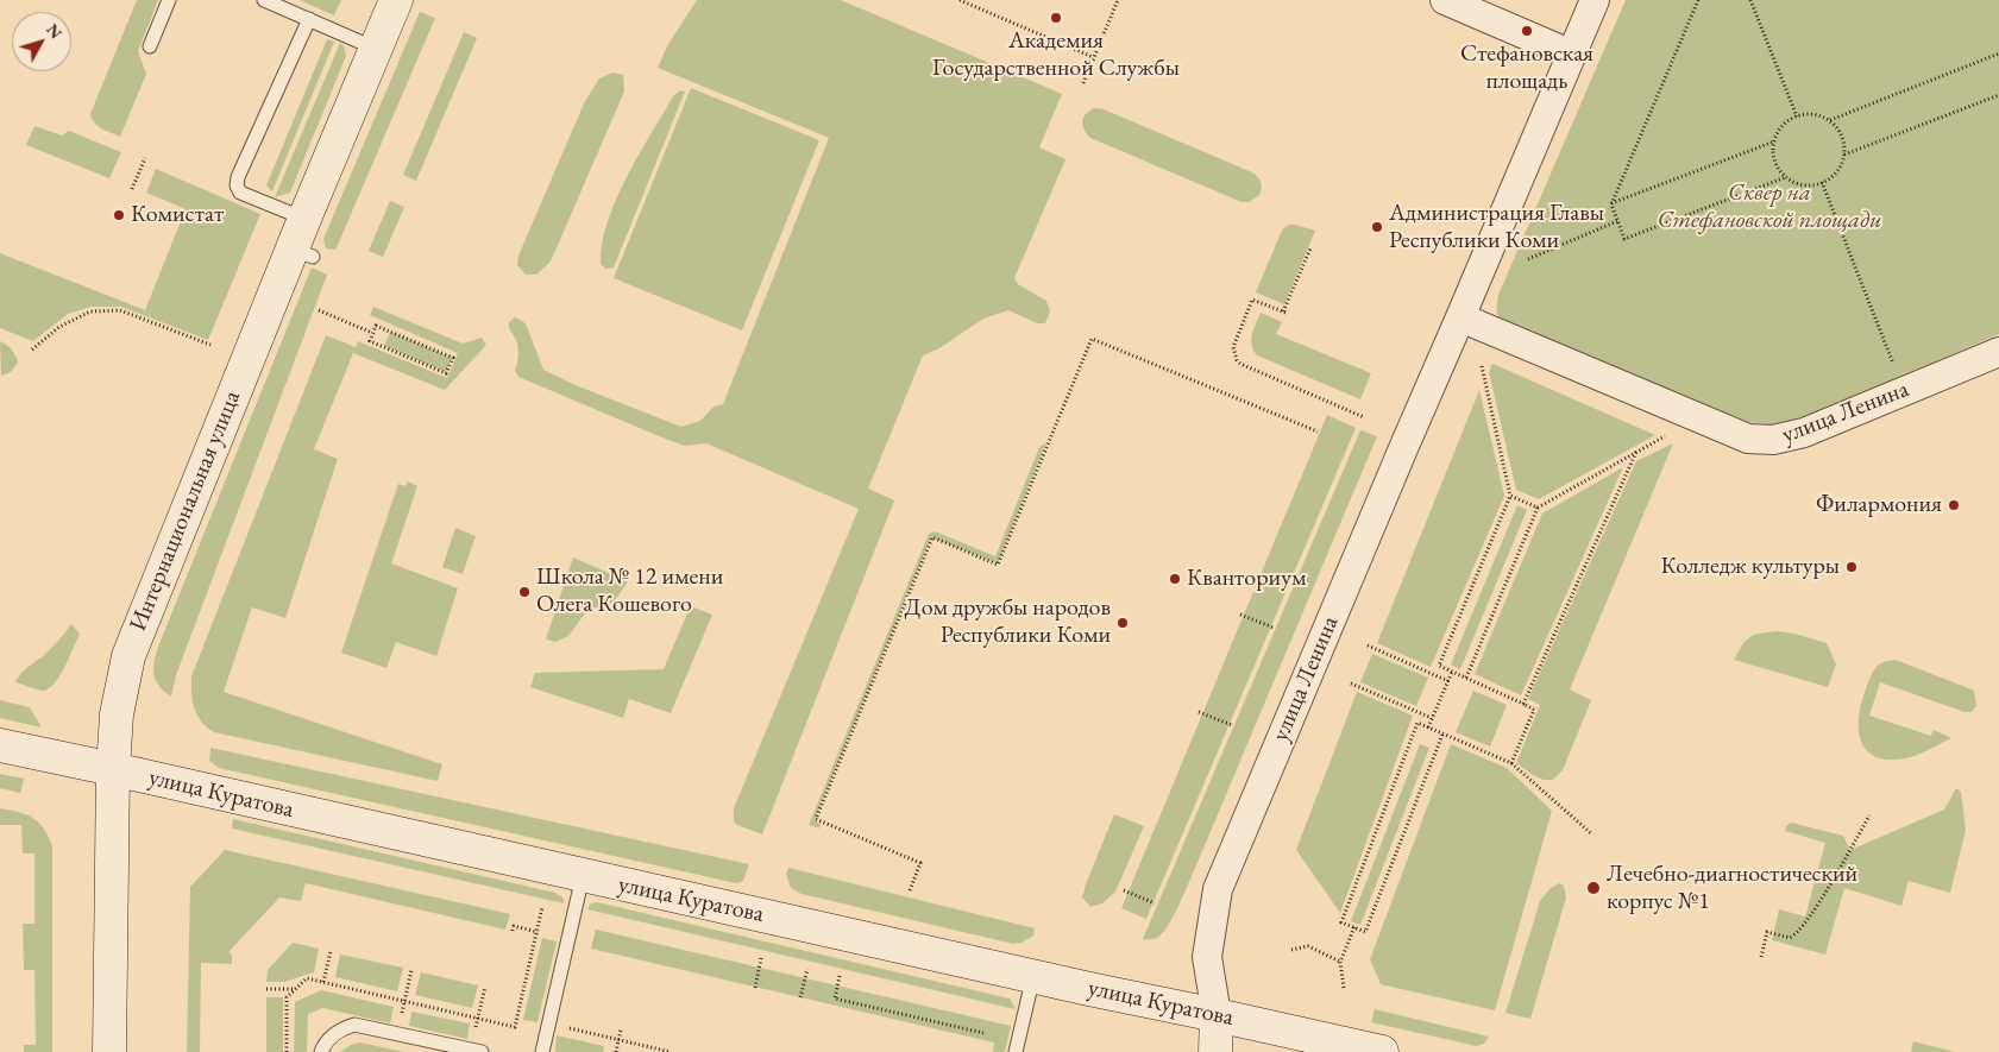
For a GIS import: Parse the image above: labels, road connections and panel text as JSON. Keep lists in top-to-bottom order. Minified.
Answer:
{"streets":{"street":["улица Ленина","Интернациональная улица","улица Куратова"]},"crossings":[["улица Ленина","улица Куратова"],["Интернациональная улица","улица Куратова"]],"parks":["Сквер на Стефановской площади"],"places":["Академия Государственной Службы","Стефановская площадь","Комистат","Администрация Главы Республики Коми","Филармония","Колледж культуры","Кванториум","Школа № 12 имени Олега Кошевого","Дом дружбы народов Республики Коми","Лечебно-диагностический корпус №1"],"north":"top right"}
